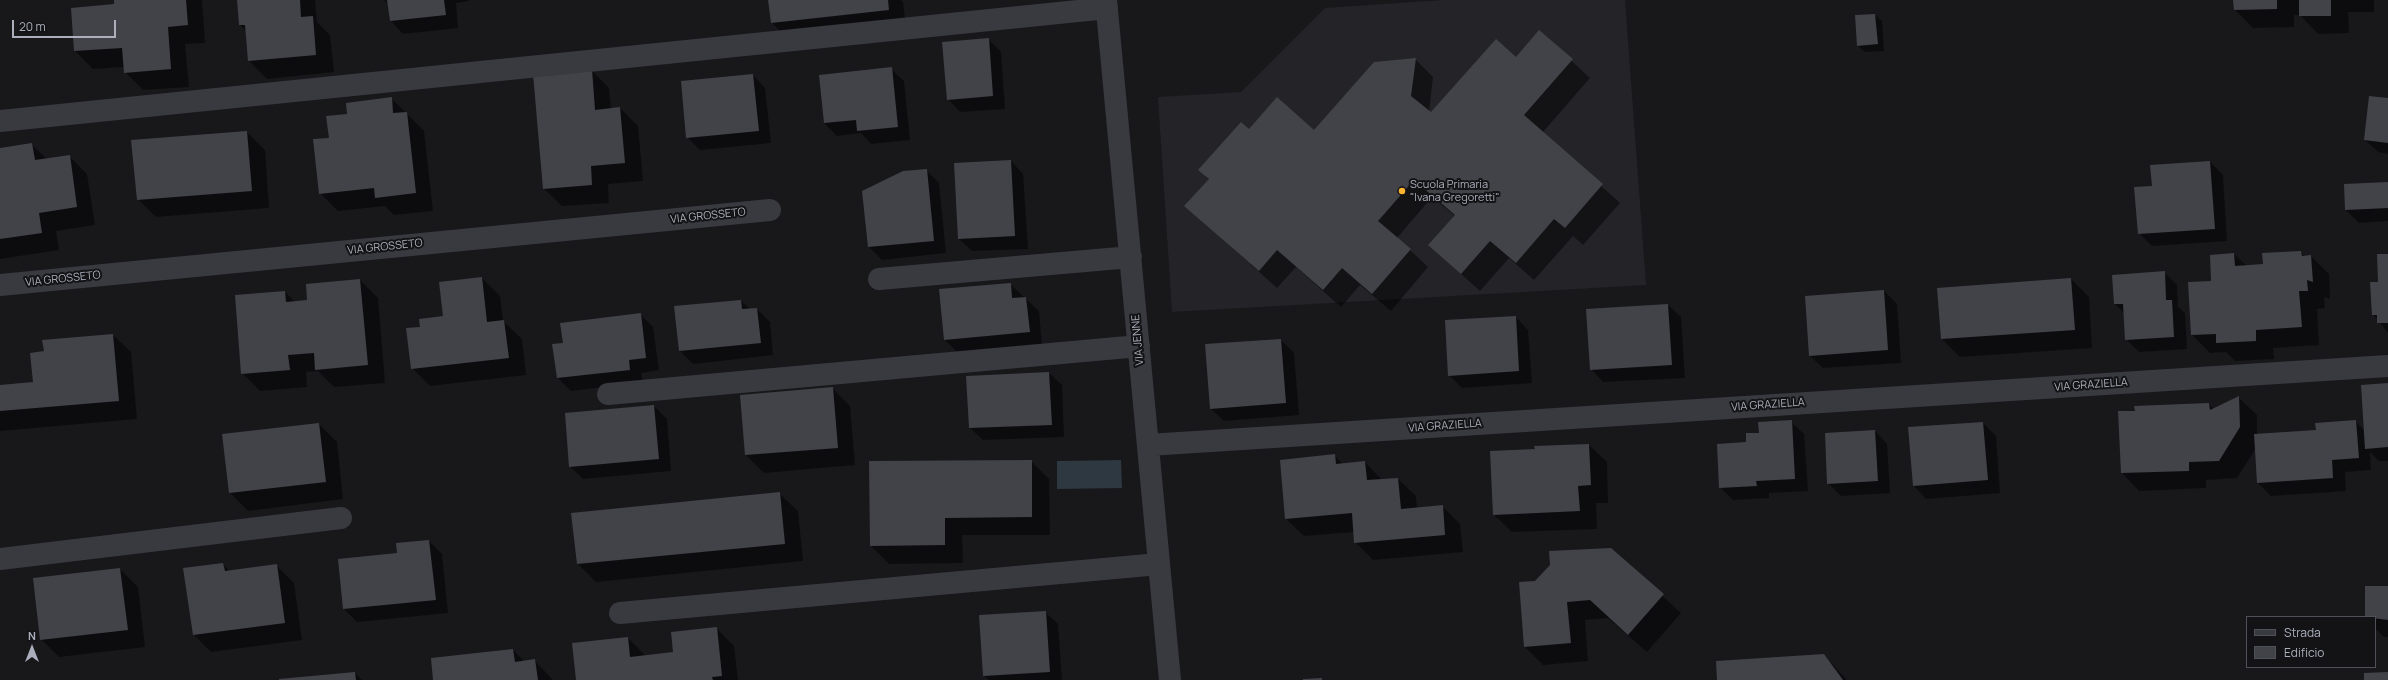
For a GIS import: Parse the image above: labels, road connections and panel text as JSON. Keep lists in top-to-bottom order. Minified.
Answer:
{"streets":{"street":["VIA GROSSETO","VIA JENNE","VIA GRAZIELLA"]},"crossings":[["VIA JENNE","VIA GRAZIELLA"]],"places":["Scuola Primaria \"Ivana Gregoretti\""],"legend":["Strada","Edificio"],"scale_bar":"20 m","north":"top"}
